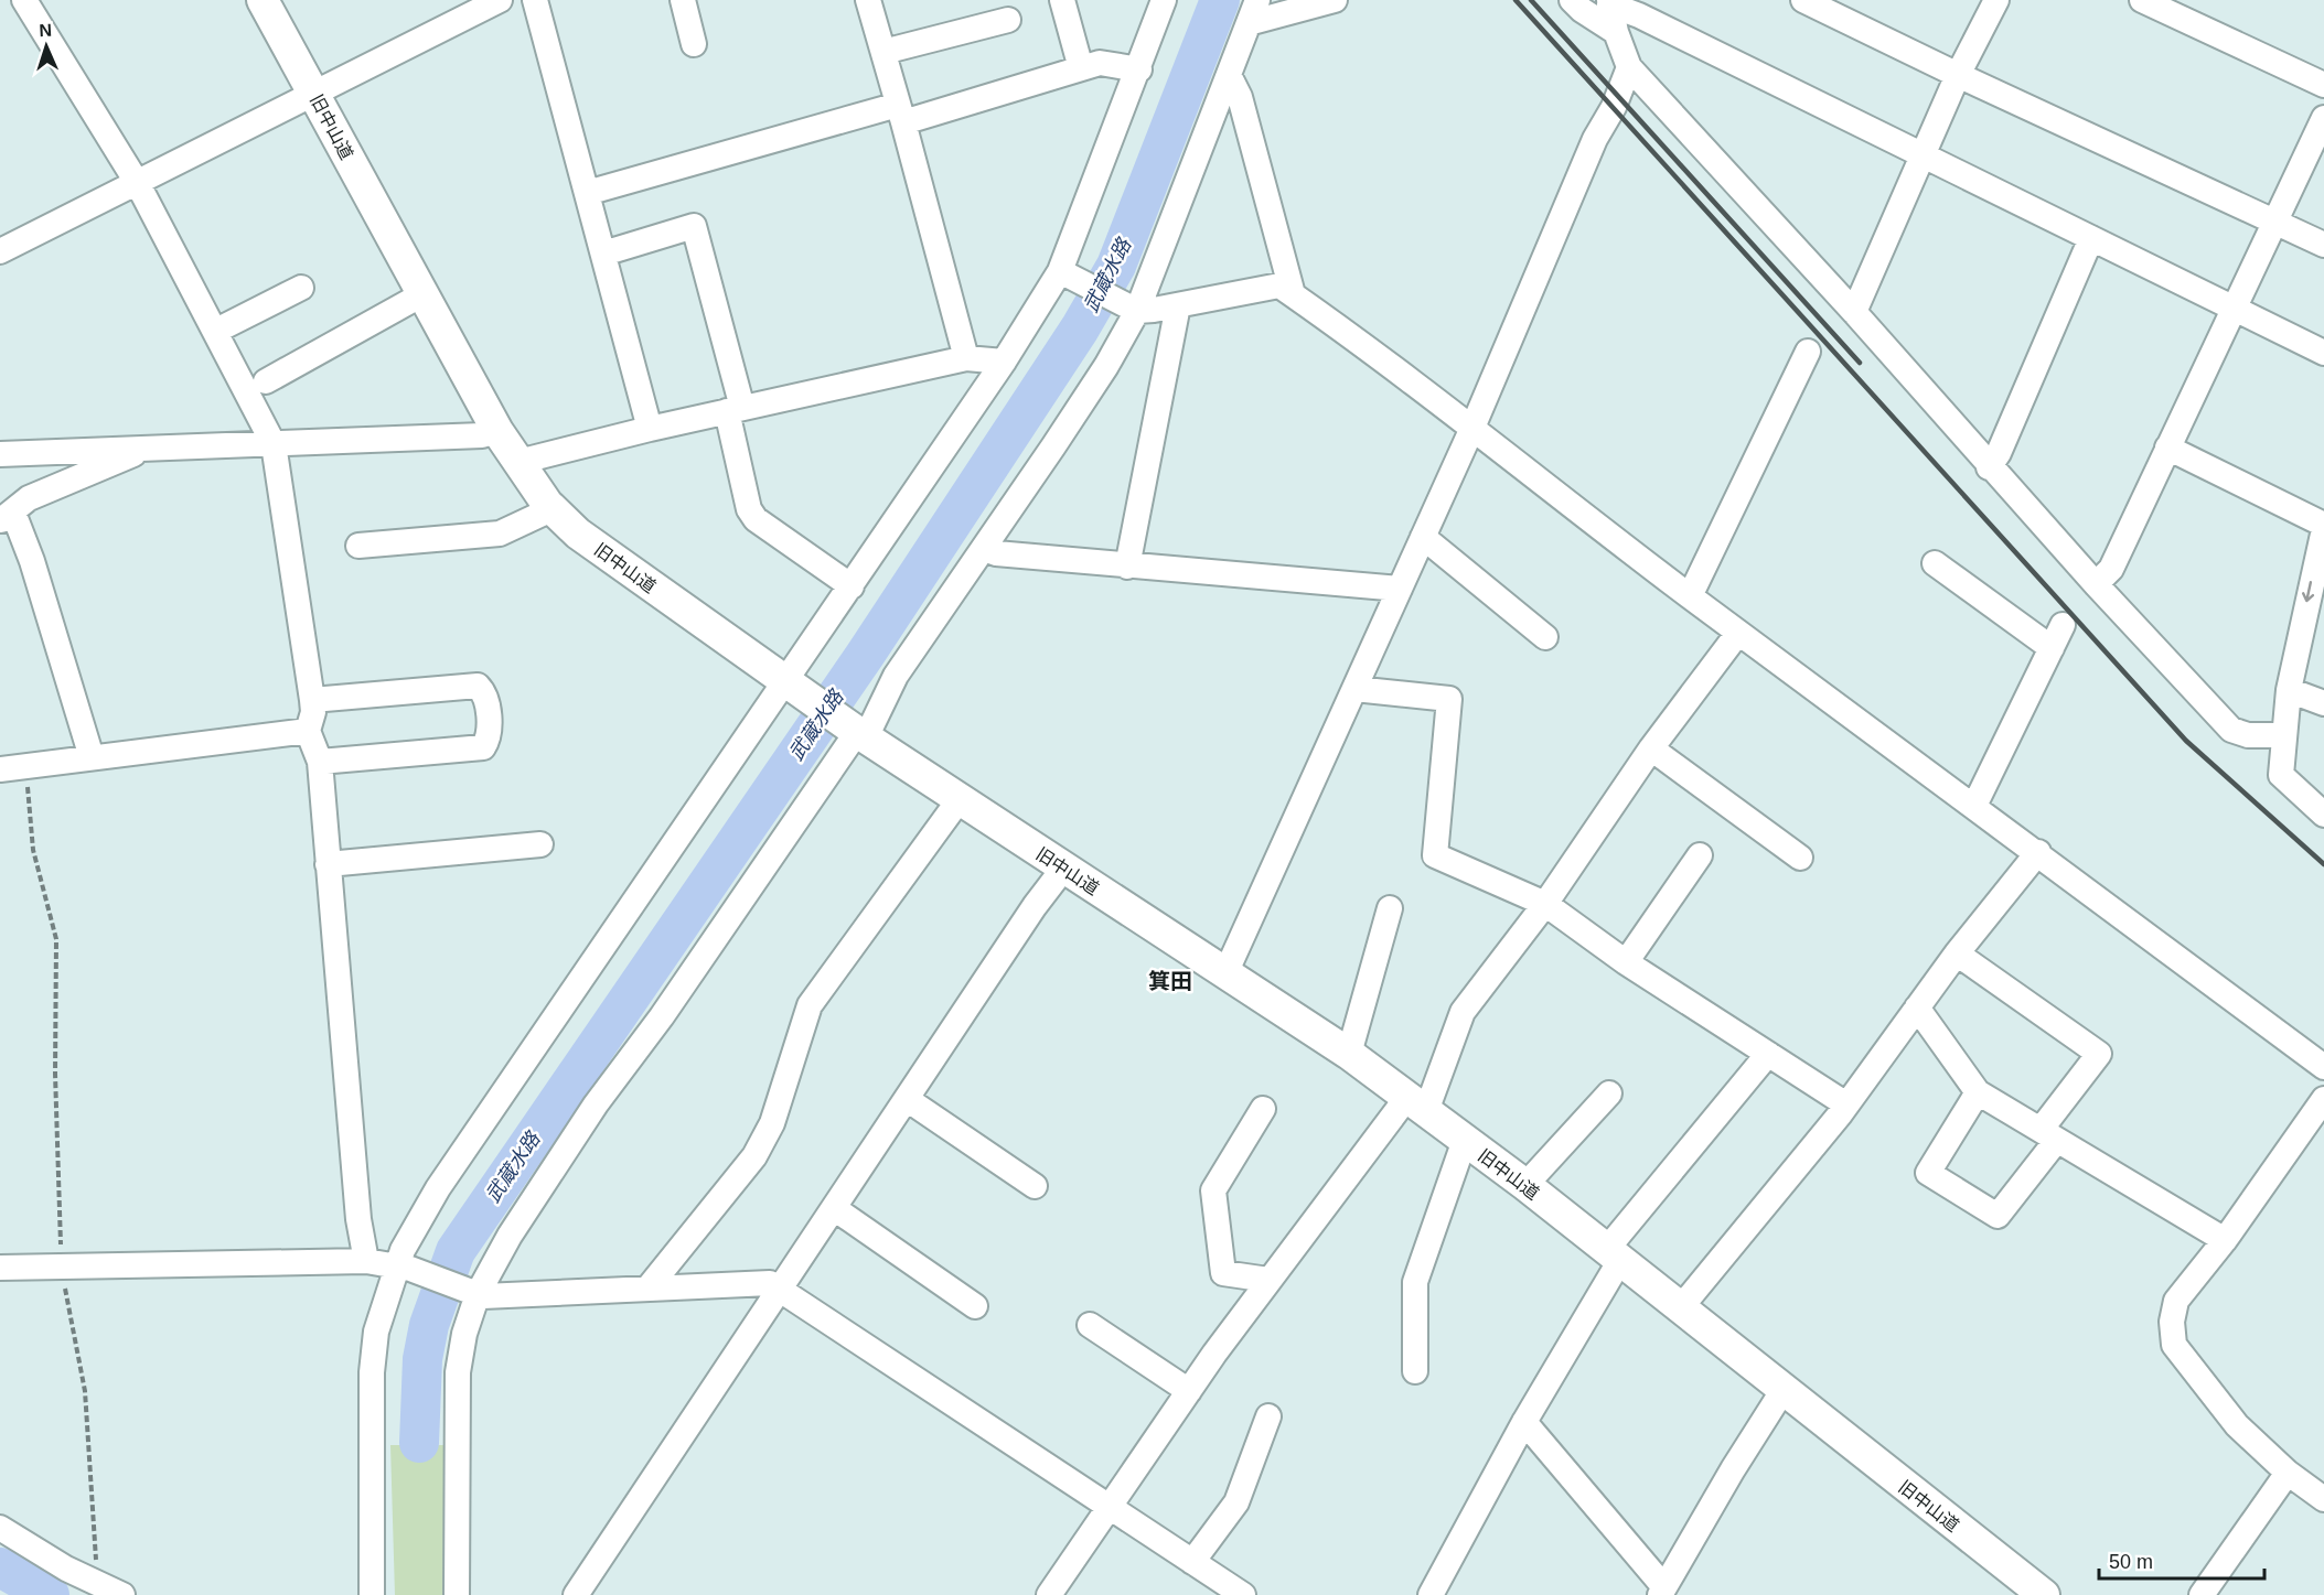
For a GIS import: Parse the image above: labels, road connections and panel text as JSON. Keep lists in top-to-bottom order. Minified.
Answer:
{"streets":{"main road":["旧中山道"]},"districts":["箕田"],"water":["武蔵水路"],"scale_bar":"50 m","north":"top"}
